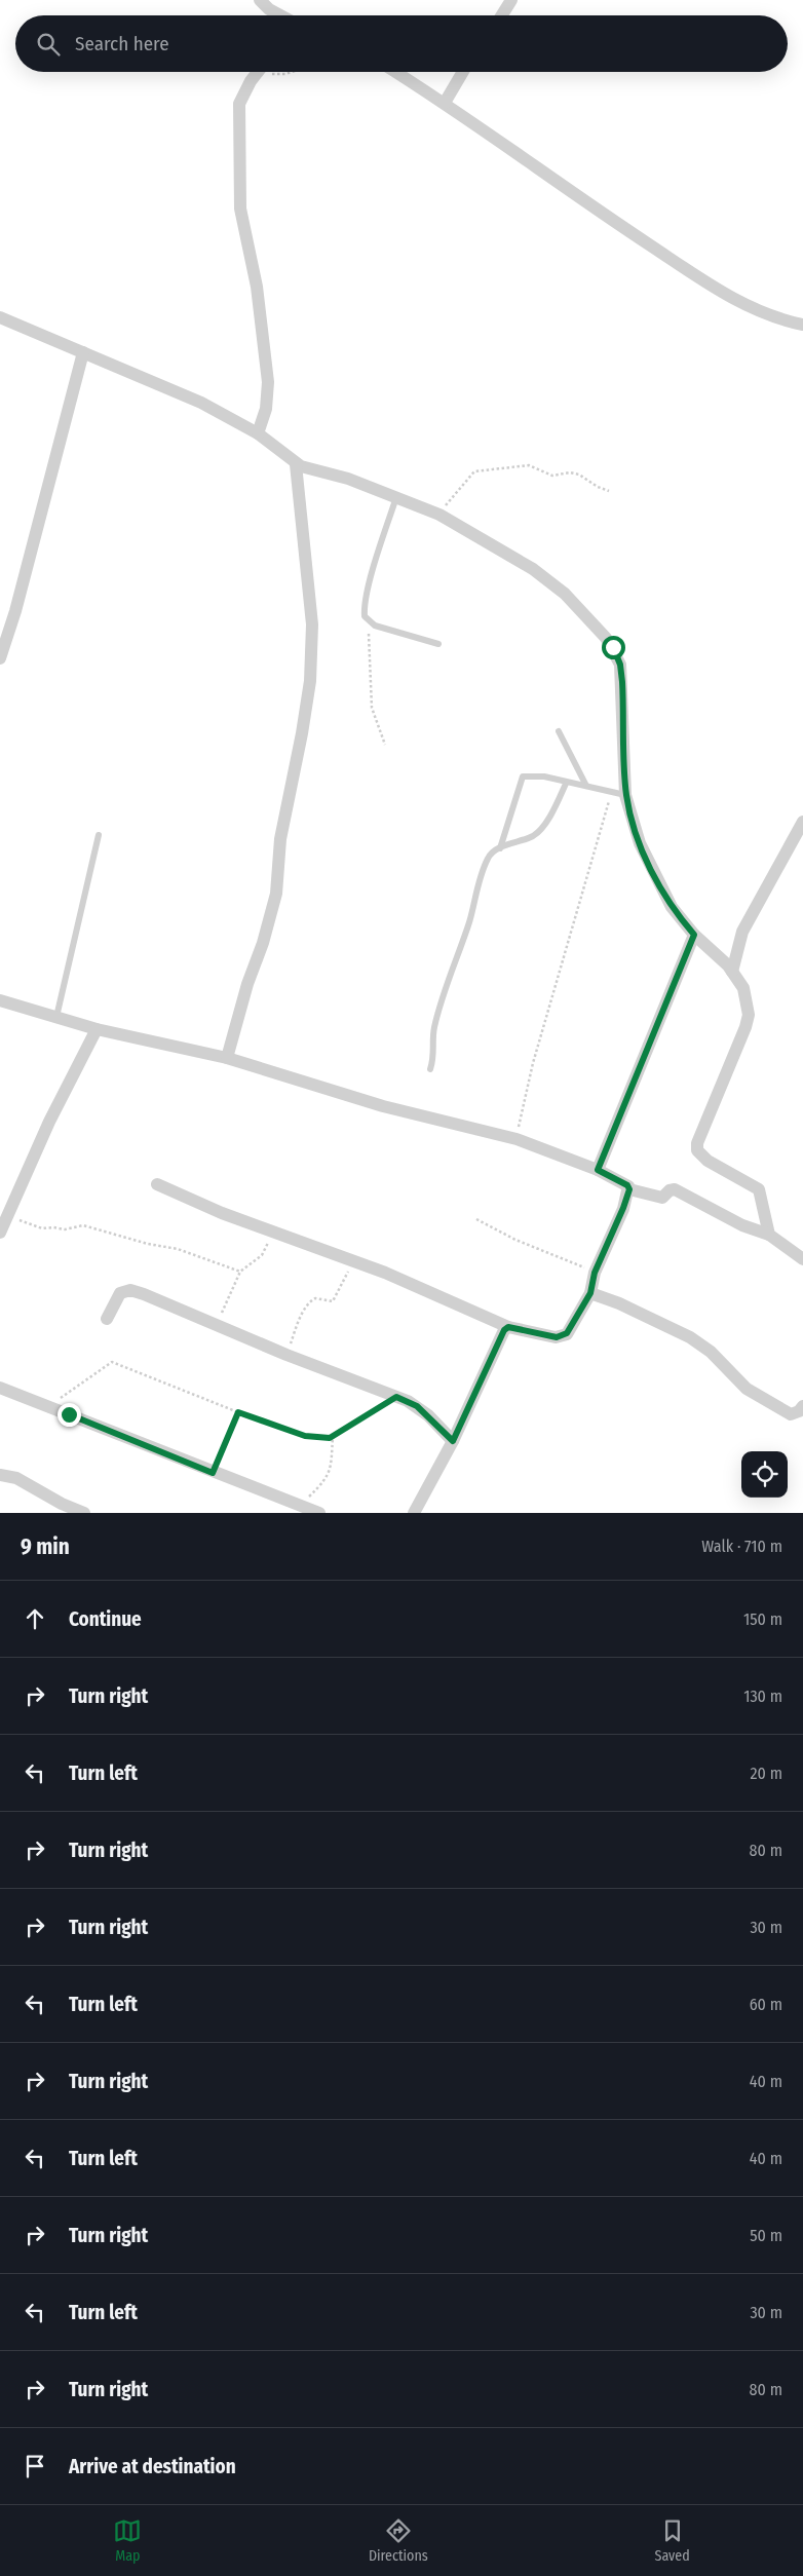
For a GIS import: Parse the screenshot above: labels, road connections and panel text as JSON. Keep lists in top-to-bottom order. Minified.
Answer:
{"page":{"search":"Search here","heading":["9 min","Walk · 710 m"],"list":[["Continue","150 m"],["Turn right","130 m"],["Turn left","20 m"],["Turn right","80 m"],["Turn right","30 m"],["Turn left","60 m"],["Turn right","40 m"],["Turn left","40 m"],["Turn right","50 m"],["Turn left","30 m"],["Turn right","80 m"],"Arrive at destination"],"nav":["Map","Directions","Saved"]}}
